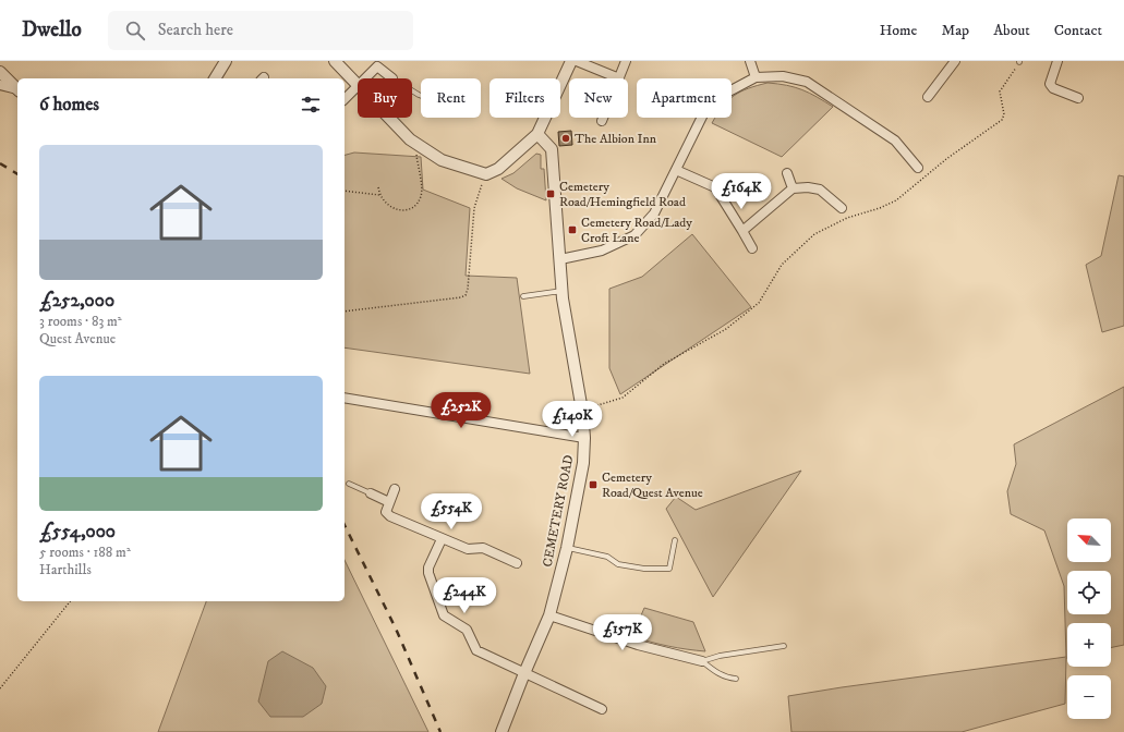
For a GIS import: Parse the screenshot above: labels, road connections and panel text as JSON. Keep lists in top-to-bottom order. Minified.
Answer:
{"streets":{"street":["CEMETERY ROAD"]},"places":{"other":["The Albion Inn"],"transit":["Cemetery Road/Hemingfield Road","Cemetery Road/Lady Croft Lane","Cemetery Road/Quest Avenue"]},"north":"top left","page":{"header":"Dwello","search":"Search here","nav":["Home","Map","About","Contact"],"chip":["Buy","Rent","Filters","New","Apartment"],"heading":"6 homes","list":[{"name":"£252,000","note":"3 rooms · 83 m² · Quest Avenue"},{"name":"£554,000","note":"5 rooms · 188 m² · Harthills"}],"price":["£164K","£252K","£140K","£554K","£244K","£157K"],"map_buttons":["+","−"]}}
